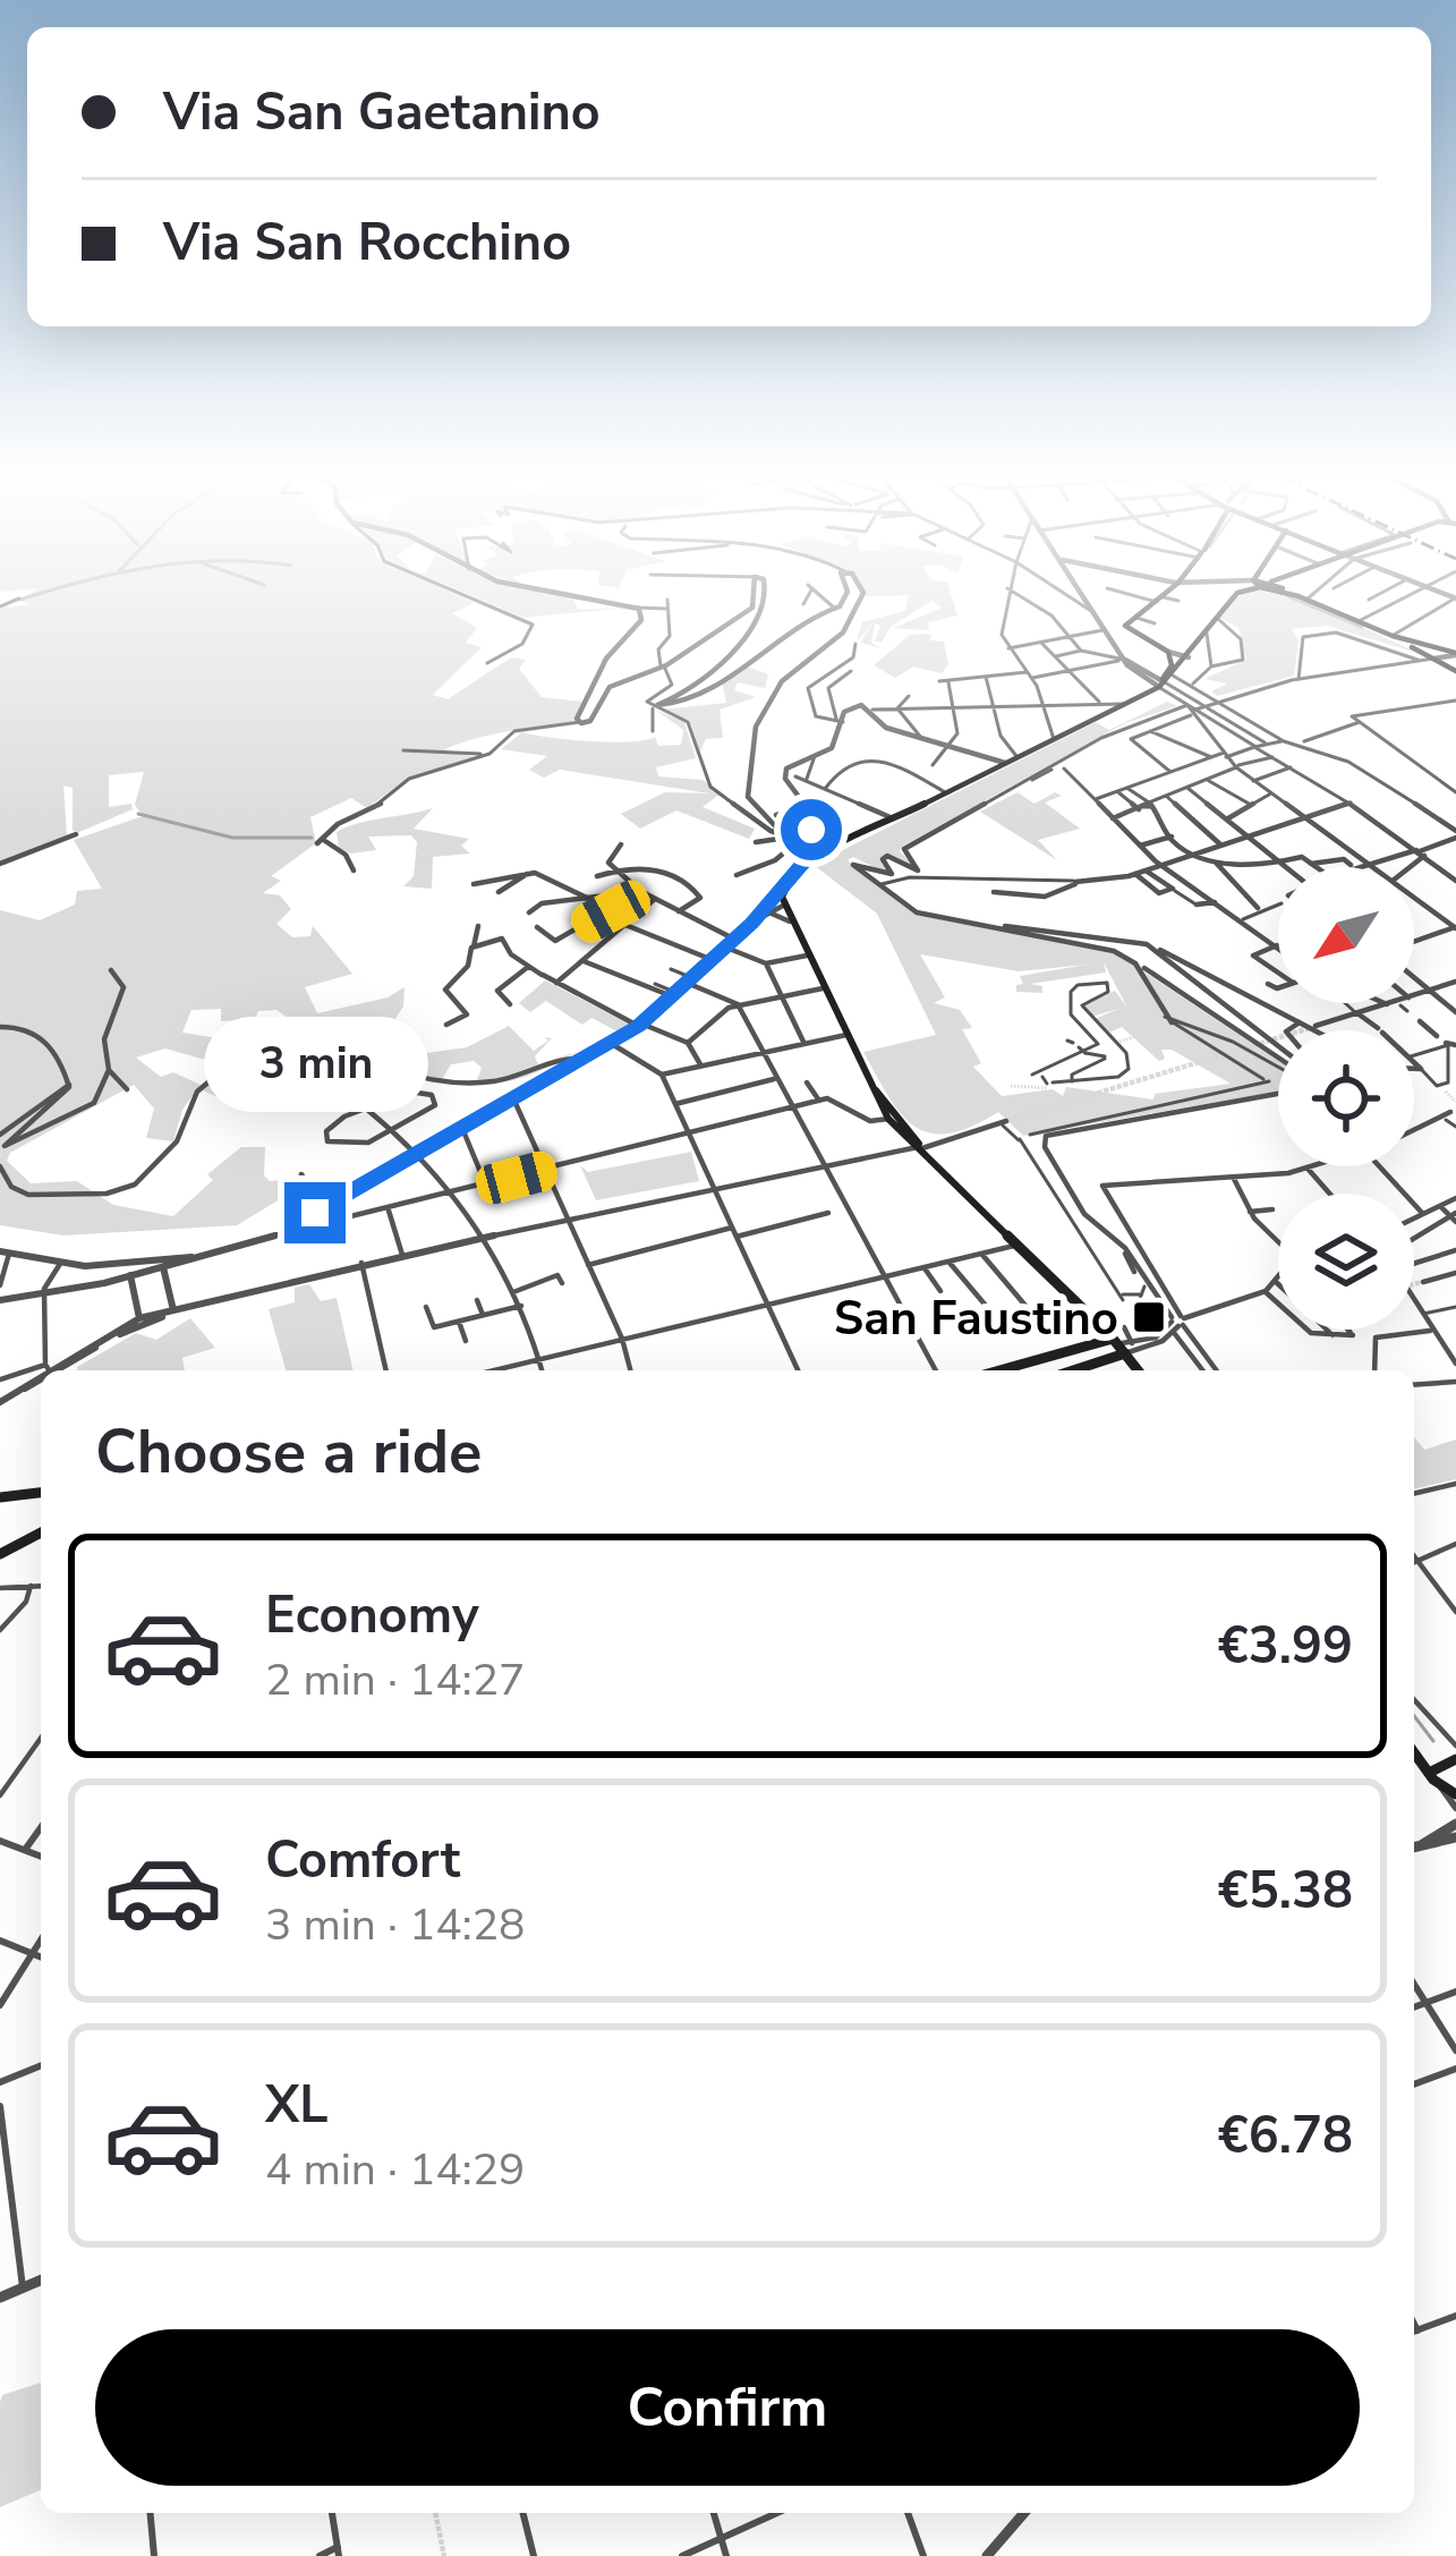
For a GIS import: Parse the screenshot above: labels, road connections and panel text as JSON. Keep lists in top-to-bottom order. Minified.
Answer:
{"places":{"transit":["San Faustino"]},"north":"bottom left","page":{"banner":["Via San Gaetanino","Via San Rocchino"],"bubble":"3 min","heading":"Choose a ride","list":[{"name":"Economy","note":"2 min · 14:27","value":"€3.99"},{"name":"Comfort","note":"3 min · 14:28","value":"€5.38"},{"name":"XL","note":"4 min · 14:29","value":"€6.78"}],"buttons":"Confirm"}}
